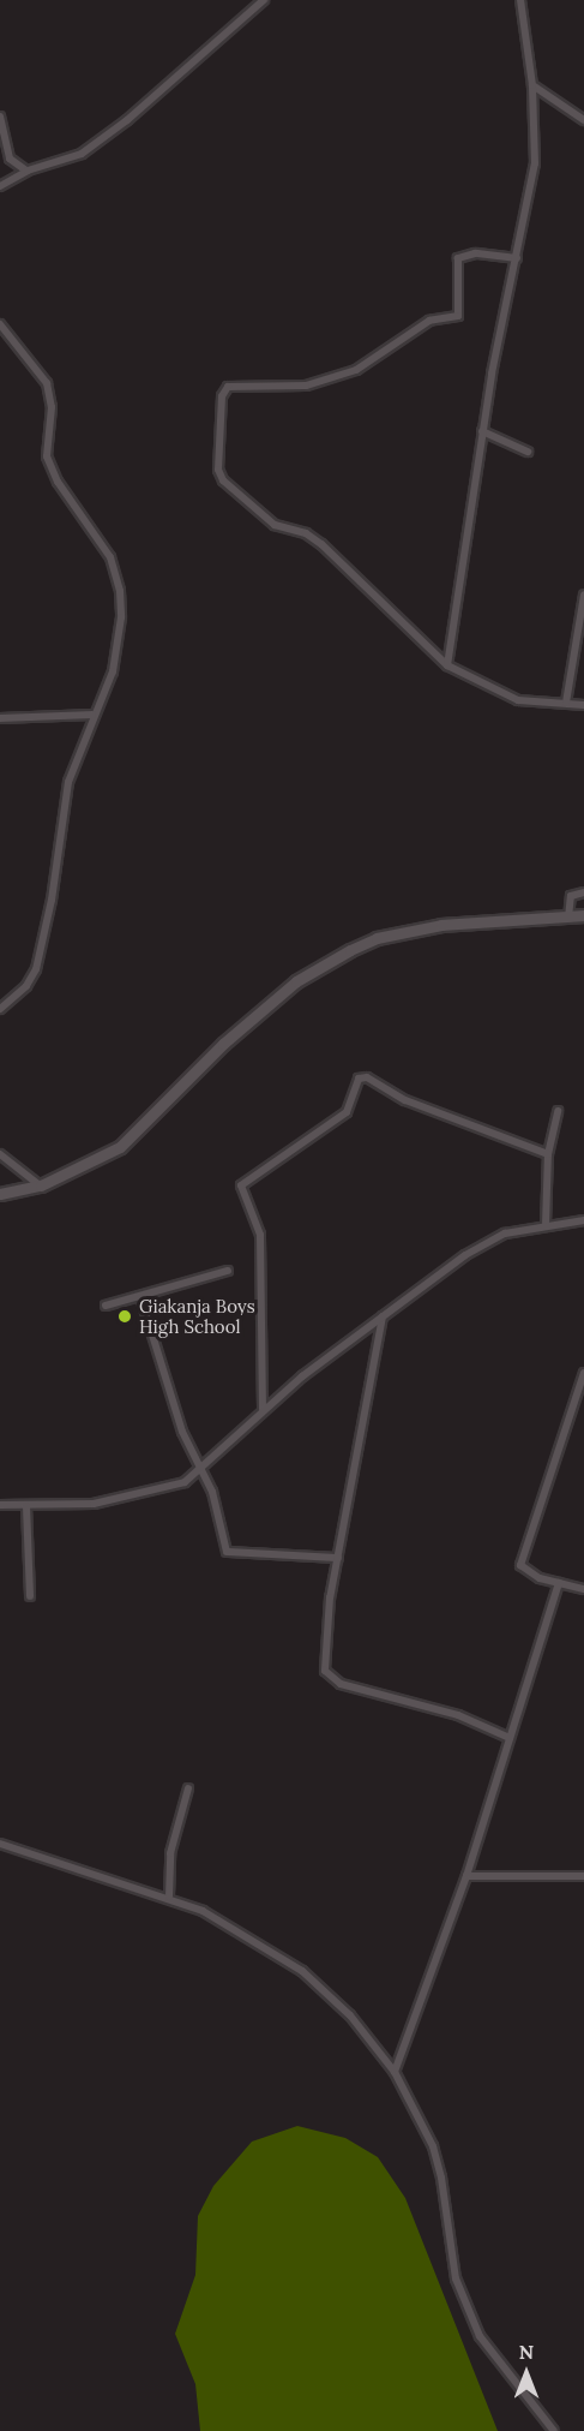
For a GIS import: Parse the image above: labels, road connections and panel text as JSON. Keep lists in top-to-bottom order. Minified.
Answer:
{"places":["Giakanja Boys High School"],"north":"top"}
